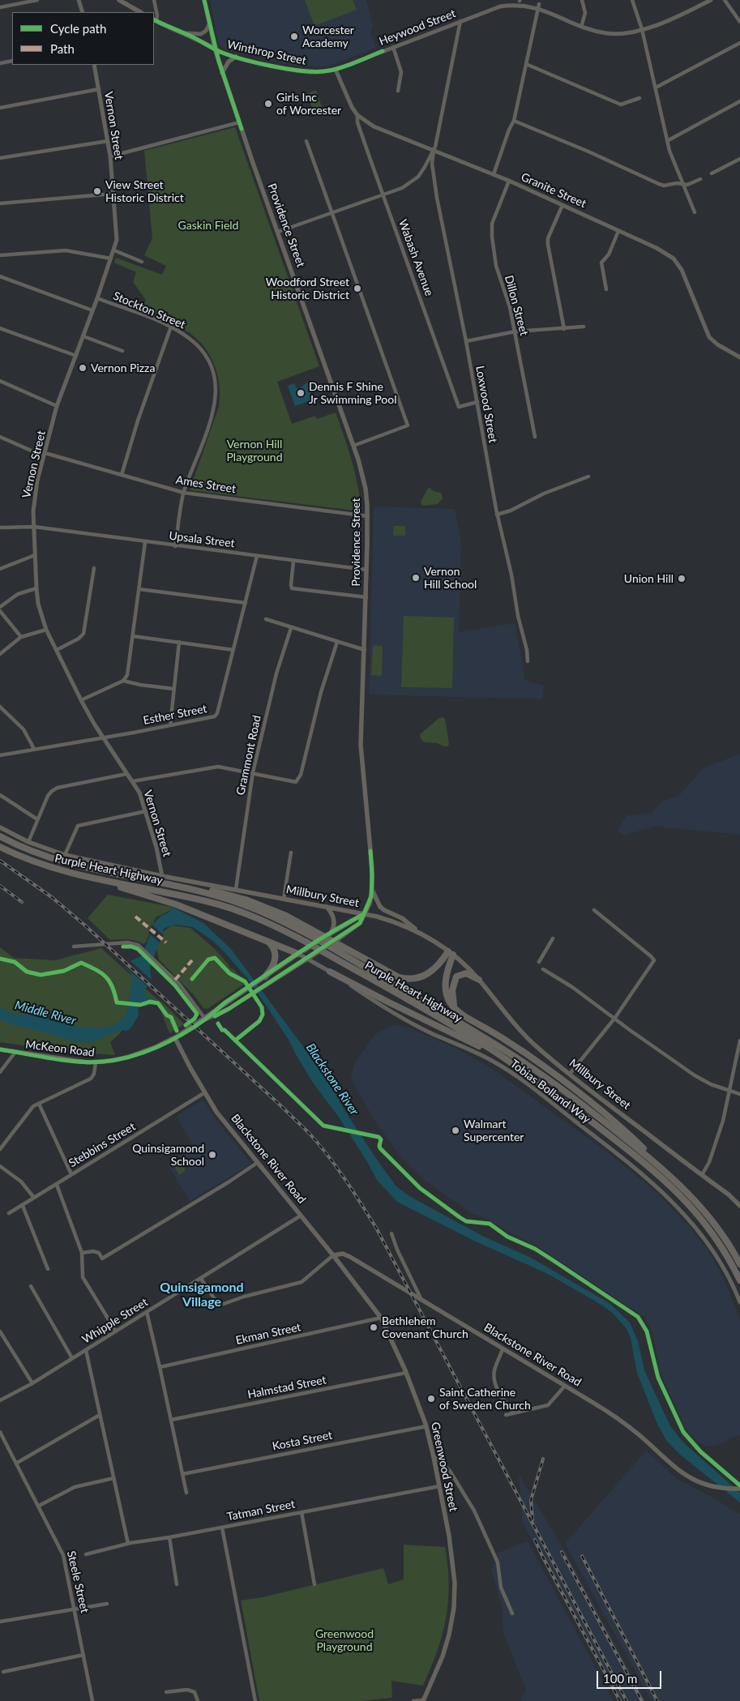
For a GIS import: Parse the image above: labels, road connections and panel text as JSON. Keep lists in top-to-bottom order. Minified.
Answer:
{"streets":{"highway":["Purple Heart Highway"],"main road":["Winthrop Street","Providence Street","Millbury Street","McKeon Road","Blackstone River Road","Greenwood Street"],"street":["Heywood Street","Vernon Street","Granite Street","Wabash Avenue","Dillon Street","Stockton Street","Loxwood Street","Ames Street","Upsala Street","Esther Street","Grammont Road","Tobias Bolland Way","Stebbins Street","Whipple Street","Ekman Street","Halmstad Street","Kosta Street","Tatman Street","Steele Street"]},"crossings":[["Heywood Street","Winthrop Street"],["Heywood Street","Granite Street"],["Winthrop Street","Granite Street"],["Winthrop Street","Providence Street"],["Vernon Street","Stockton Street"],["Vernon Street","Ames Street"],["Vernon Street","Upsala Street"],["Vernon Street","Esther Street"],["Vernon Street","Millbury Street"],["Granite Street","Wabash Avenue"],["Granite Street","Dillon Street"],["Granite Street","Loxwood Street"],["Providence Street","Ames Street"],["Providence Street","Upsala Street"],["Providence Street","Millbury Street"],["Providence Street","McKeon Road"],["Wabash Avenue","Loxwood Street"],["Stockton Street","Ames Street"],["Stockton Street","Upsala Street"],["Upsala Street","Esther Street"],["Grammont Road","Millbury Street"],["Millbury Street","McKeon Road"],["McKeon Road","Tobias Bolland Way"],["McKeon Road","Blackstone River Road"],["Stebbins Street","Blackstone River Road"],["Blackstone River Road","Whipple Street"],["Blackstone River Road","Greenwood Street"],["Ekman Street","Greenwood Street"],["Halmstad Street","Greenwood Street"],["Kosta Street","Greenwood Street"],["Greenwood Street","Tatman Street"]],"districts":["Quinsigamond Village"],"water":["Middle River","Blackstone River"],"parks":["Gaskin Field","Vernon Hill Playground","Greenwood Playground"],"places":["Worcester Academy","Girls Inc of Worcester","View Street Historic District","Woodford Street Historic District","Vernon Pizza","Dennis F Shine Jr Swimming Pool","Vernon Hill School","Union Hill","Walmart Supercenter","Quinsigamond School","Bethlehem Covenant Church","Saint Catherine of Sweden Church"],"legend":["Cycle path","Path"],"scale_bar":"100 m"}
